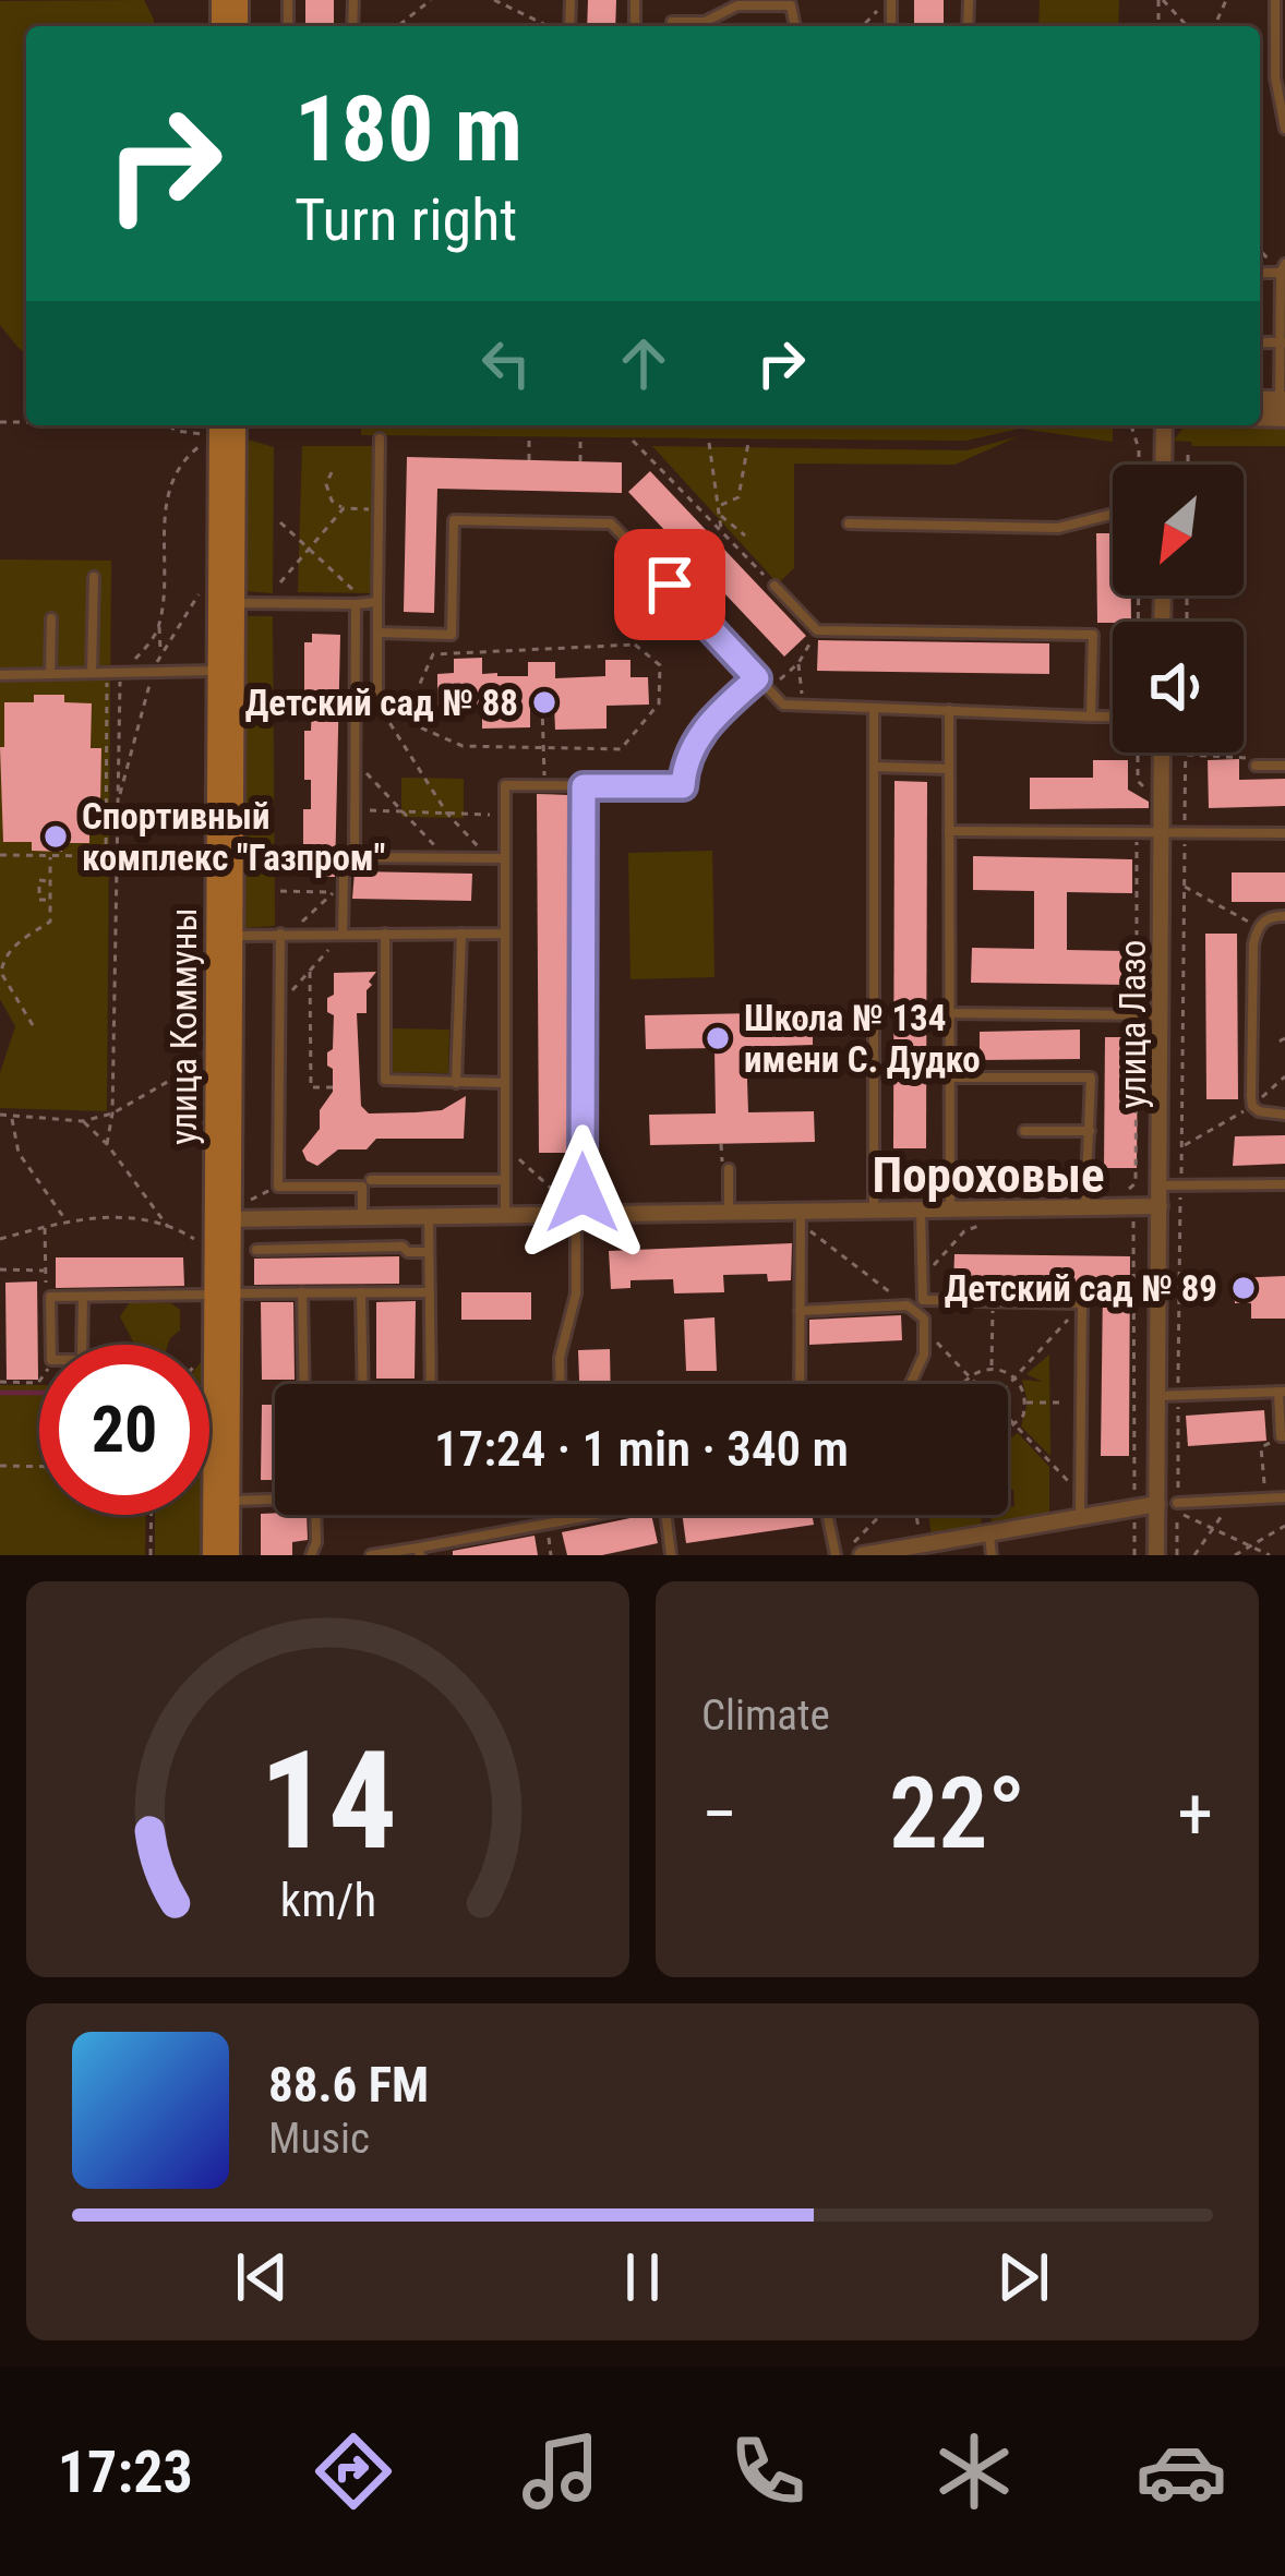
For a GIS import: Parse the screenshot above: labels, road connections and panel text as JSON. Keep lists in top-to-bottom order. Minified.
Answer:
{"streets":{"main road":["улица Коммуны"],"street":["улица Лазо"]},"districts":["Пороховые"],"places":["Детский сад № 88","Cпортивный комплекс \"Газпром\"","Школа № 134 имени С. Дудко","Детский сад № 89"],"north":"bottom left","page":{"turn":["180 m","Turn right"],"limit":"20","trip":"17:24 · 1 min · 340 m","tile":"Climate","heat":["−","22°","+"],"song":["88.6 FM","Music"],"tabs":"17:23","gauge":["14","km/h"]}}
